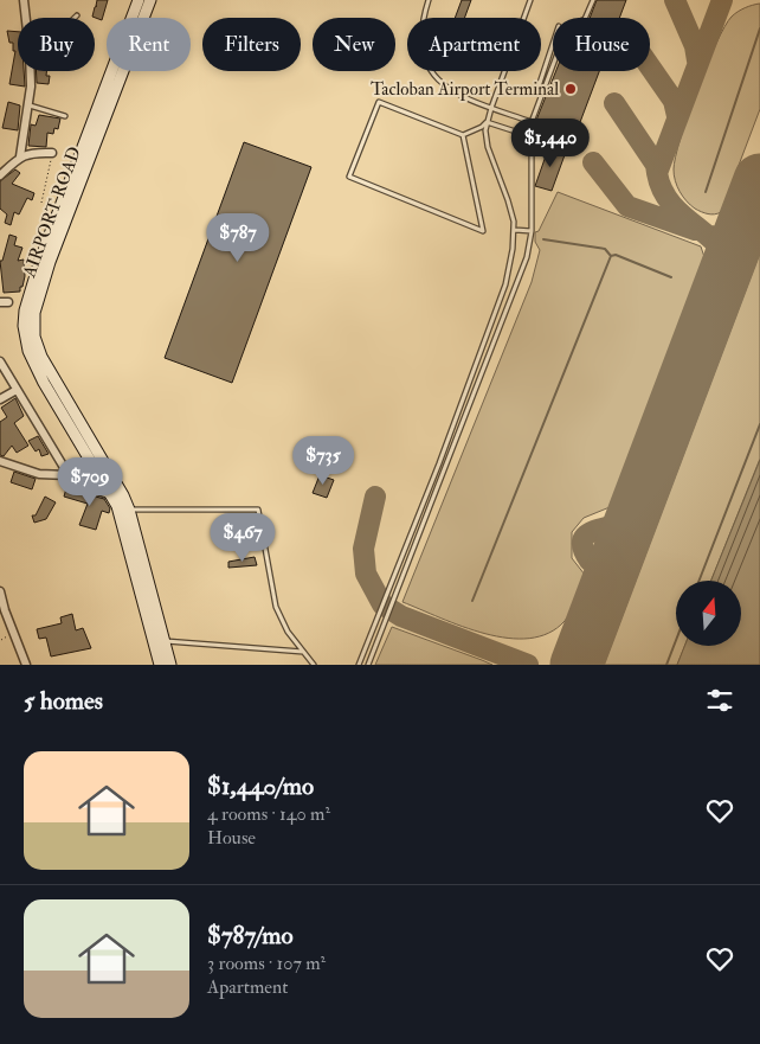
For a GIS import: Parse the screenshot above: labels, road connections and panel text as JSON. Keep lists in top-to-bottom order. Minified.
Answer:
{"streets":{"main road":["AIRPORT ROAD"]},"places":["Tacloban Airport Terminal"],"north":"top","page":{"chip":["Buy","Rent","Filters","New","Apartment","House"],"price":["$1,440","$787","$735","$709","$467"],"heading":"5 homes","list":[{"name":"$1,440/mo","note":"4 rooms · 140 m² · House"},{"name":"$787/mo","note":"3 rooms · 107 m² · Apartment"}]}}
